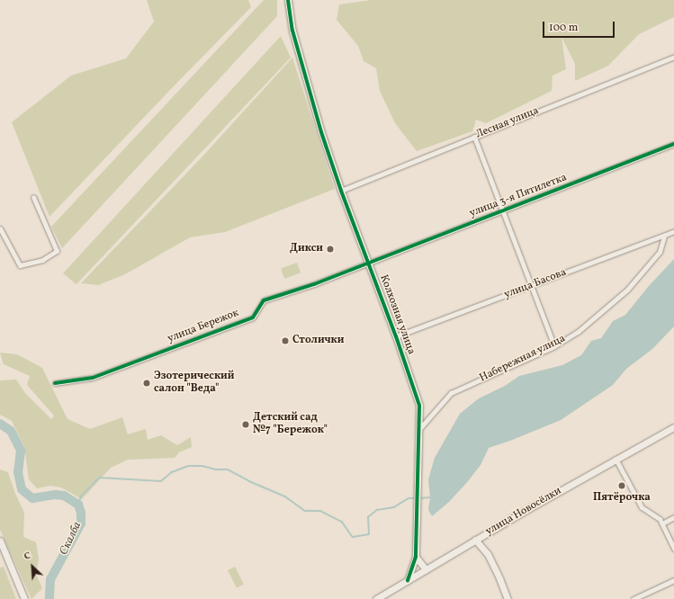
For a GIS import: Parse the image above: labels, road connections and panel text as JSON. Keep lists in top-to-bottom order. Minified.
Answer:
{"streets":{"street":["Лесная улица","улица 3-я Пятилетка","улица Басова","Колхозная улица","улица Бережок","Набережная улица","улица Новосёлки"]},"crossings":[["Лесная улица","Колхозная улица"],["улица 3-я Пятилетка","Колхозная улица"],["улица 3-я Пятилетка","улица Бережок"],["улица Басова","Колхозная улица"],["улица Басова","Набережная улица"],["Колхозная улица","улица Бережок"],["Колхозная улица","Набережная улица"],["Колхозная улица","улица Новосёлки"]],"water":["Скалба"],"places":["Дикси","Столички","Эзотерический салон \"Веда\"","Детский сад №7 \"Бережок\"","Пятёрочка"],"scale_bar":"100 m","north":"top left"}
